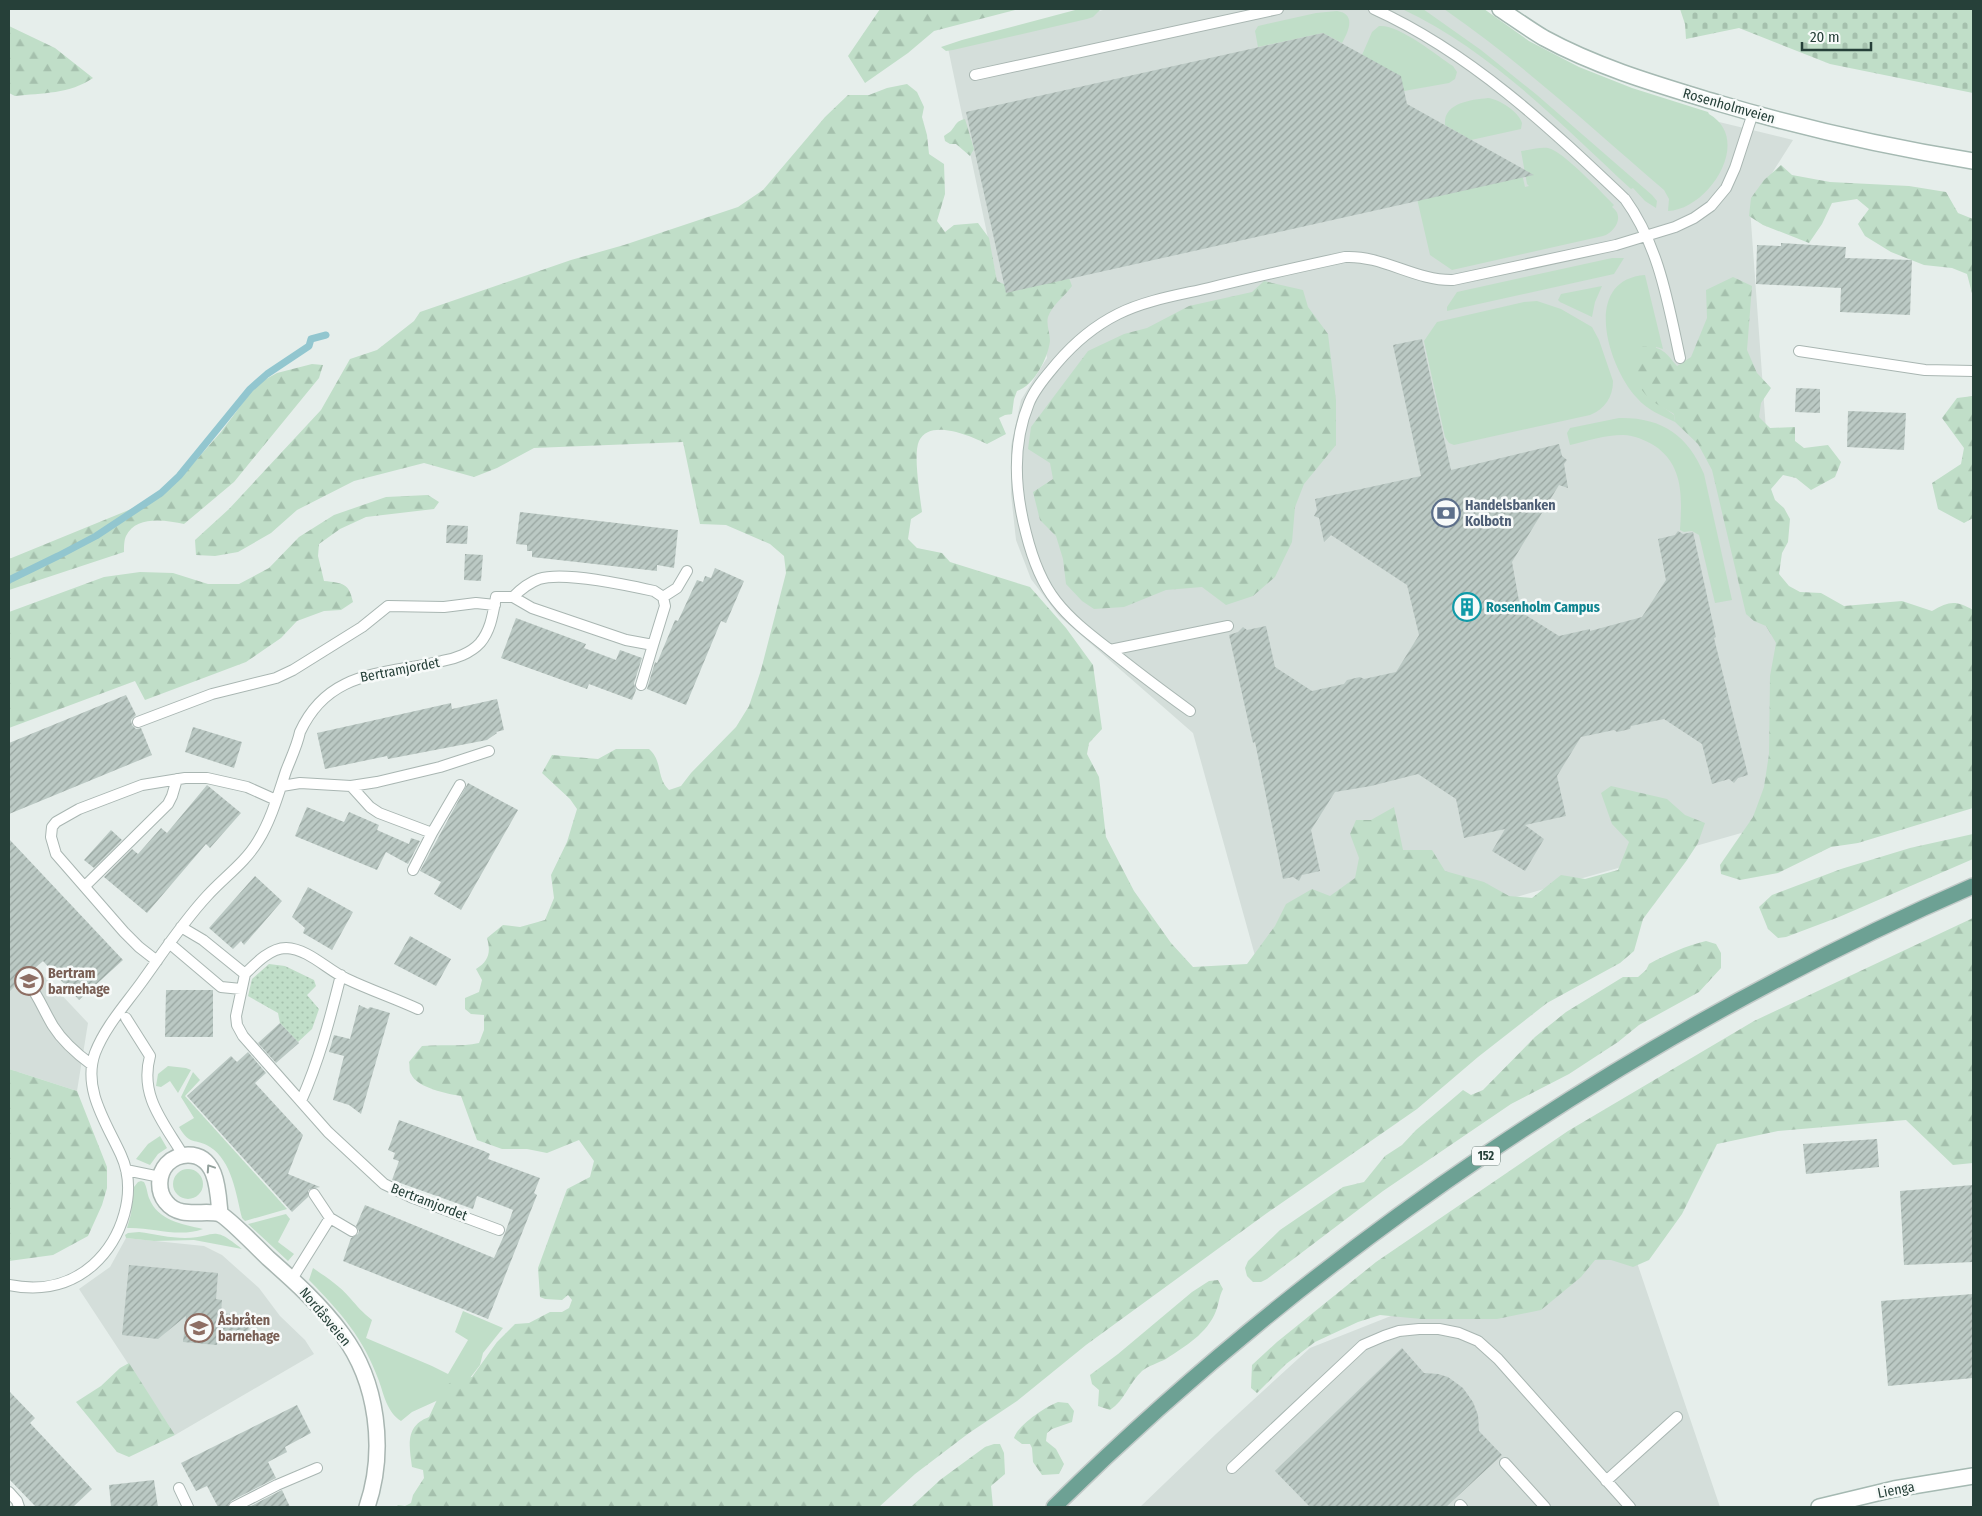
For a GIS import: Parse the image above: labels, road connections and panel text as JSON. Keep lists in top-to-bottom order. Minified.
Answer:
{"streets":{"main road":["152"],"street":["Rosenholmveien","Nordåsveien","Lienga"],"lane":["Bertramjordet"]},"places":{"bank":["Handelsbanken Kolbotn"],"building":["Rosenholm Campus"],"school or university":["Bertram barnehage","Åsbråten barnehage"]},"scale_bar":"20 m"}
